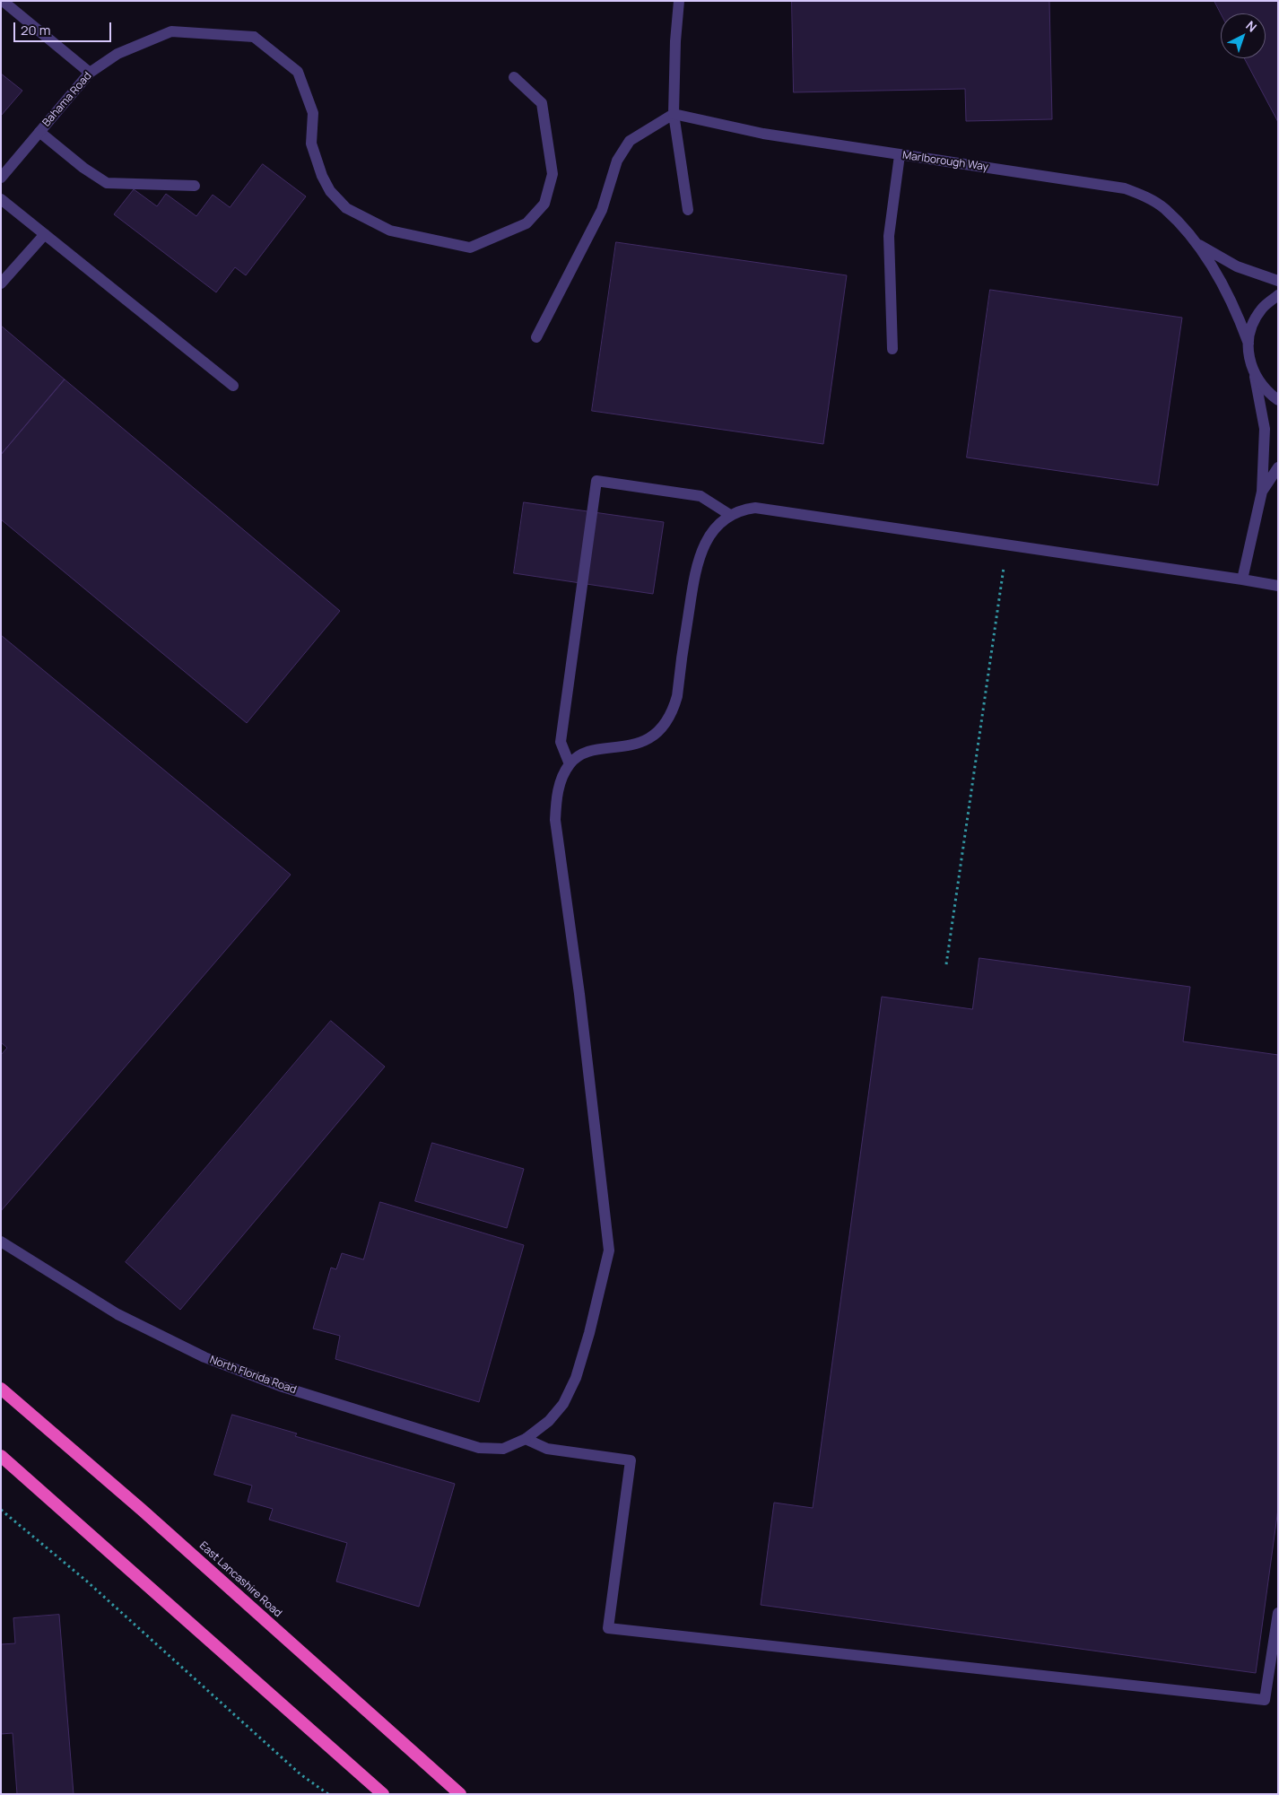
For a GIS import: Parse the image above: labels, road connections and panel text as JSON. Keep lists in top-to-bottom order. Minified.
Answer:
{"streets":{"highway":["East Lancashire Road"],"street":["Bahama Road","Marlborough Way","North Florida Road"]},"scale_bar":"20 m","north":"top right"}
